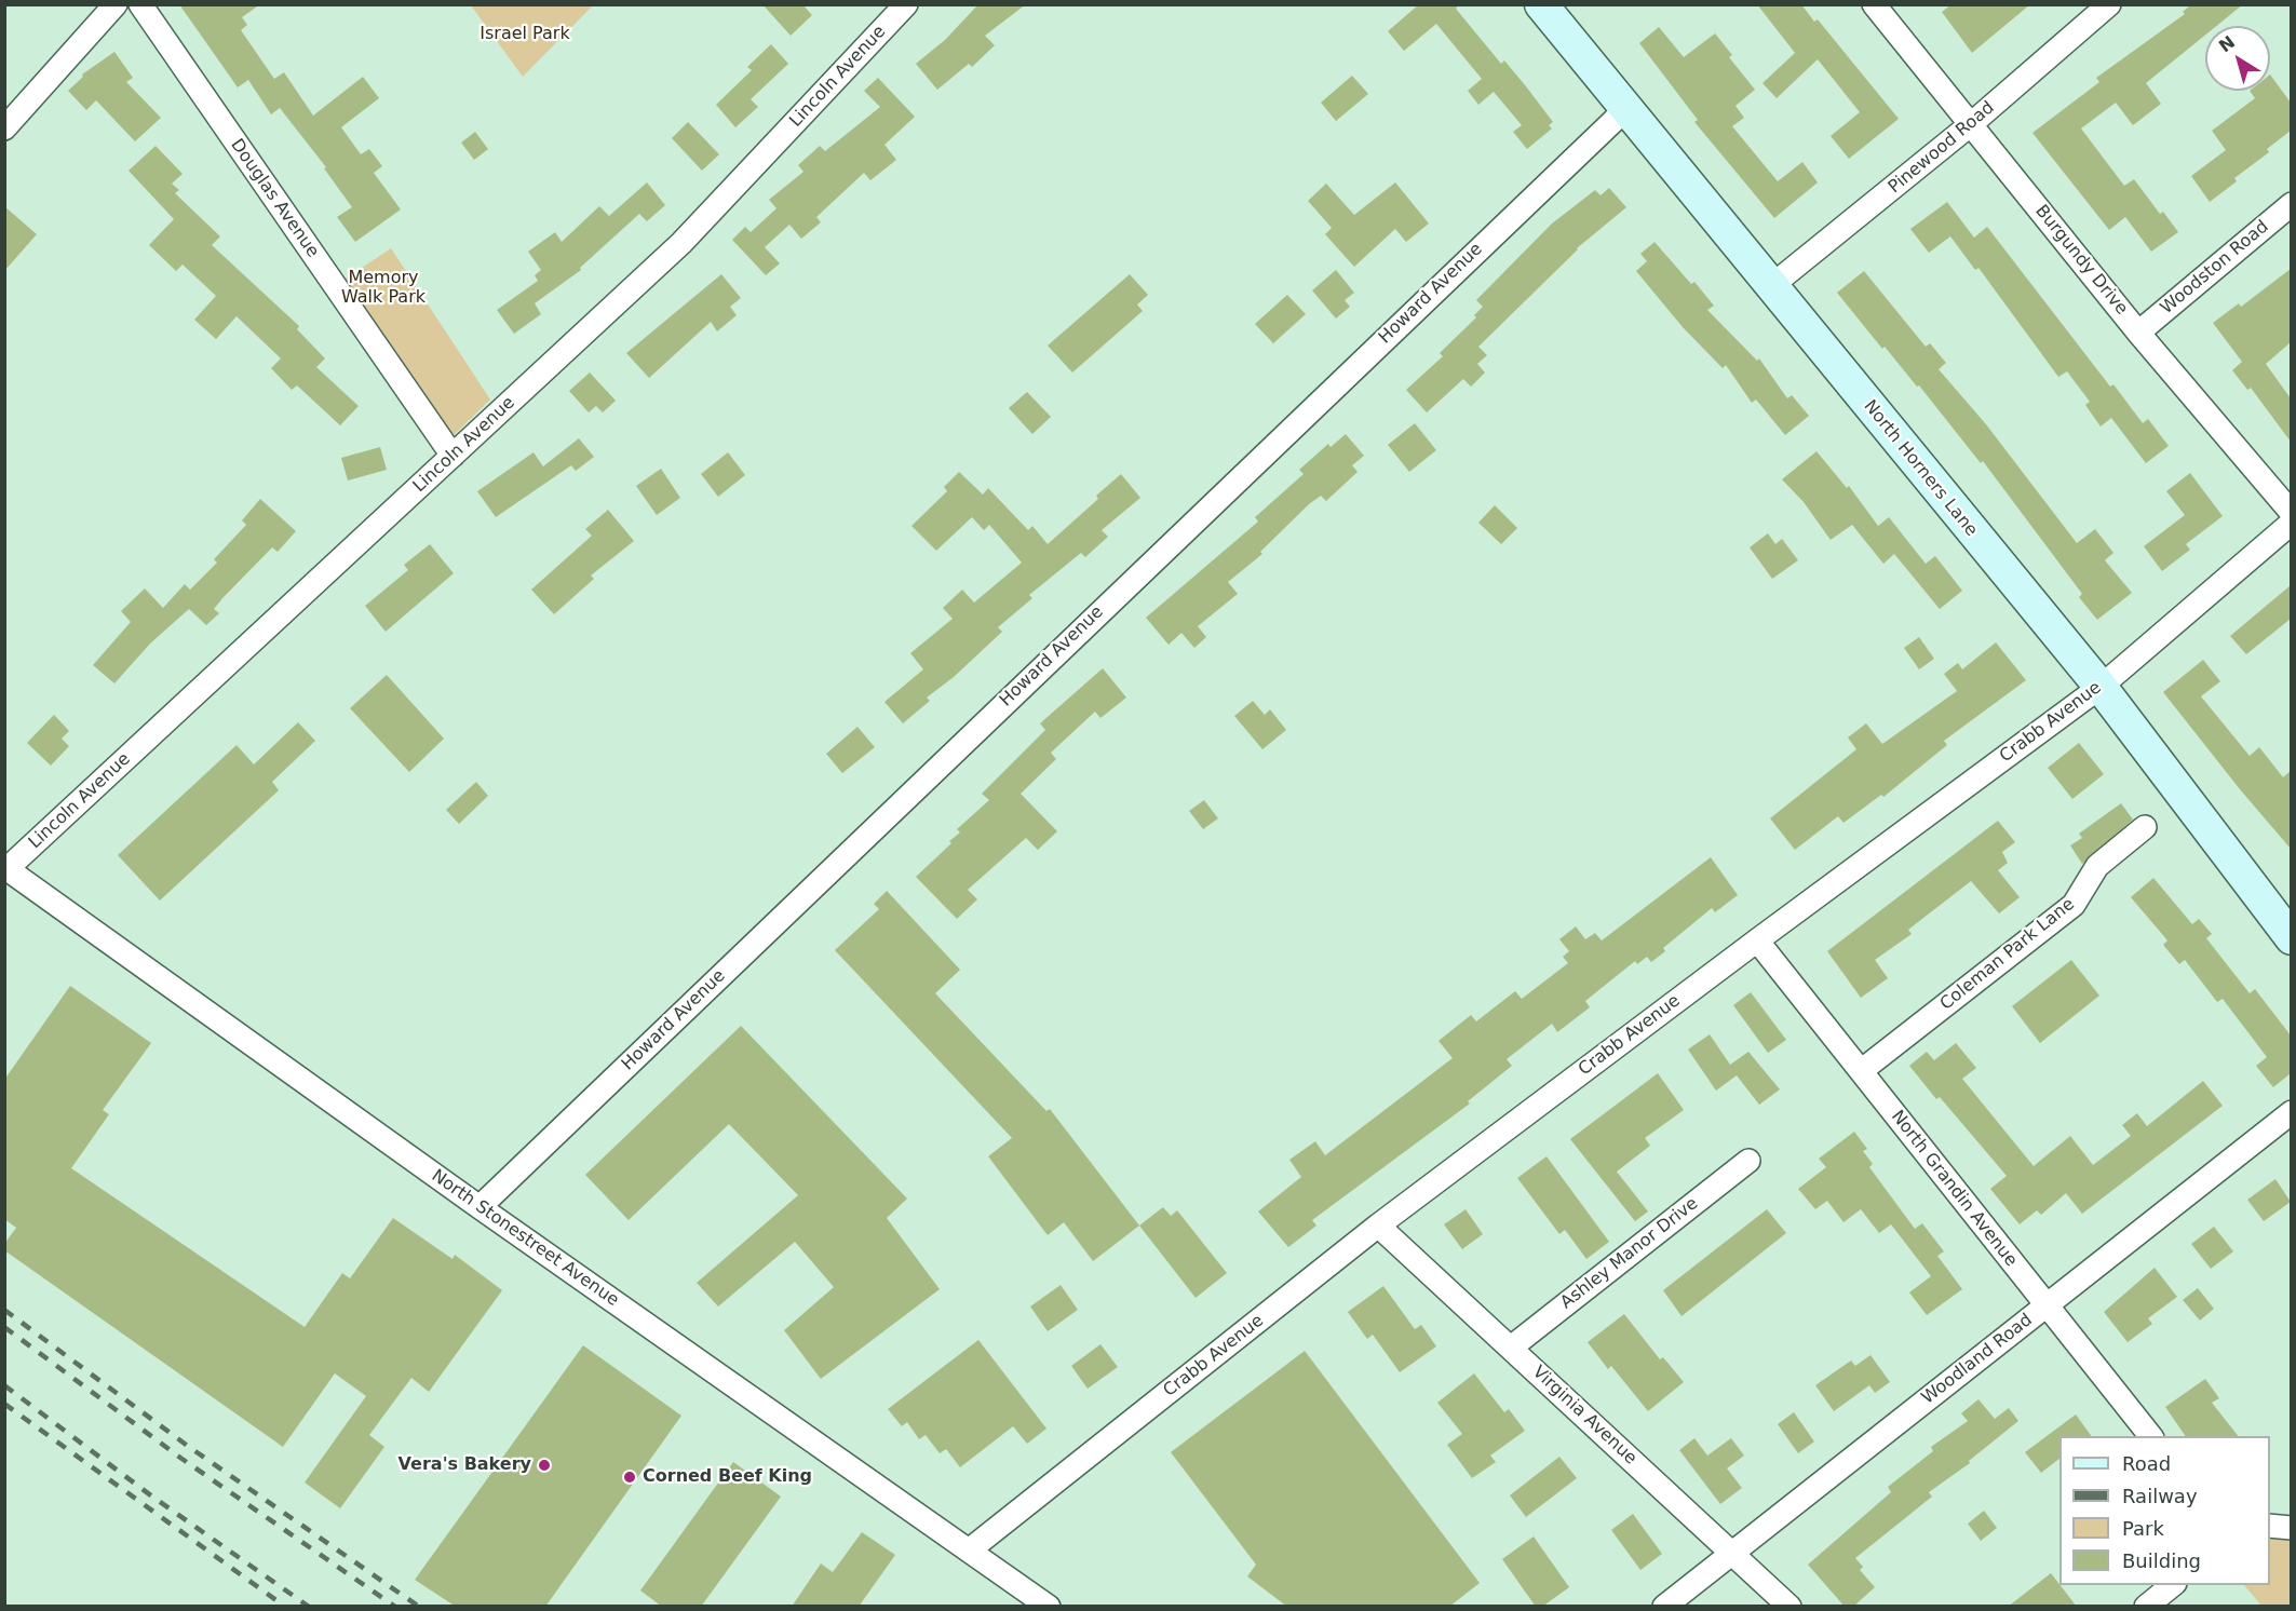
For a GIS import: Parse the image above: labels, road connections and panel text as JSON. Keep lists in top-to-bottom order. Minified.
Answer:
{"streets":{"street":["Lincoln Avenue","Pinewood Road","Douglas Avenue","Burgundy Drive","Woodston Road","Howard Avenue","North Horners Lane","Crabb Avenue","Coleman Park Lane","North Grandin Avenue","North Stonestreet Avenue","Ashley Manor Drive","Woodland Road","Virginia Avenue"]},"crossings":[["Lincoln Avenue","Douglas Avenue"],["Lincoln Avenue","North Stonestreet Avenue"],["Pinewood Road","Burgundy Drive"],["Pinewood Road","North Horners Lane"],["Burgundy Drive","Woodston Road"],["Howard Avenue","North Horners Lane"],["Howard Avenue","North Stonestreet Avenue"],["North Horners Lane","Crabb Avenue"],["Crabb Avenue","North Grandin Avenue"],["Crabb Avenue","North Stonestreet Avenue"],["Crabb Avenue","Virginia Avenue"],["Coleman Park Lane","North Grandin Avenue"],["North Grandin Avenue","Woodland Road"],["Ashley Manor Drive","Virginia Avenue"],["Woodland Road","Virginia Avenue"]],"parks":["Israel Park","Memory Walk Park"],"places":["Vera's Bakery","Corned Beef King"],"legend":["Road","Railway","Park","Building"],"north":"top left"}
